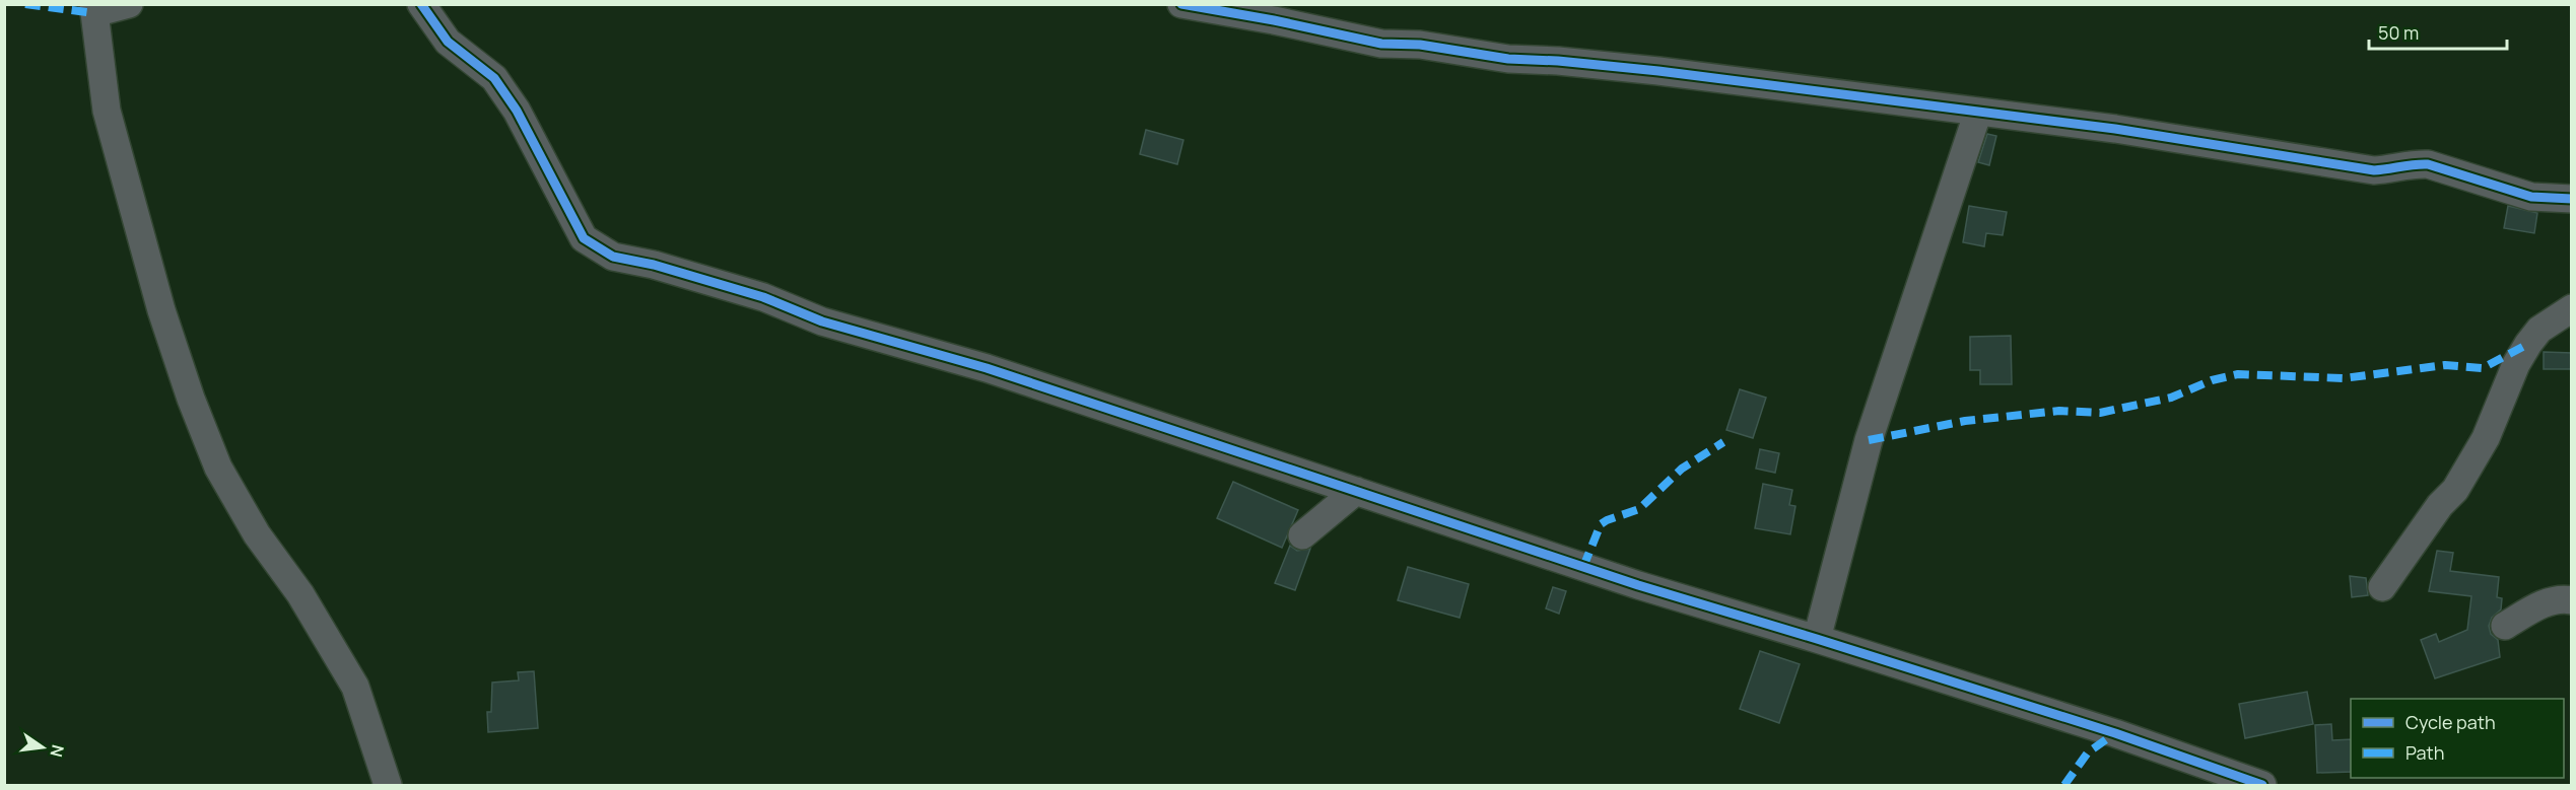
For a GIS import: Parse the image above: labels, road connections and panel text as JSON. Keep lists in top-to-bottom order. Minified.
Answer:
{"legend":["Cycle path","Path"],"scale_bar":"50 m","north":"right"}
